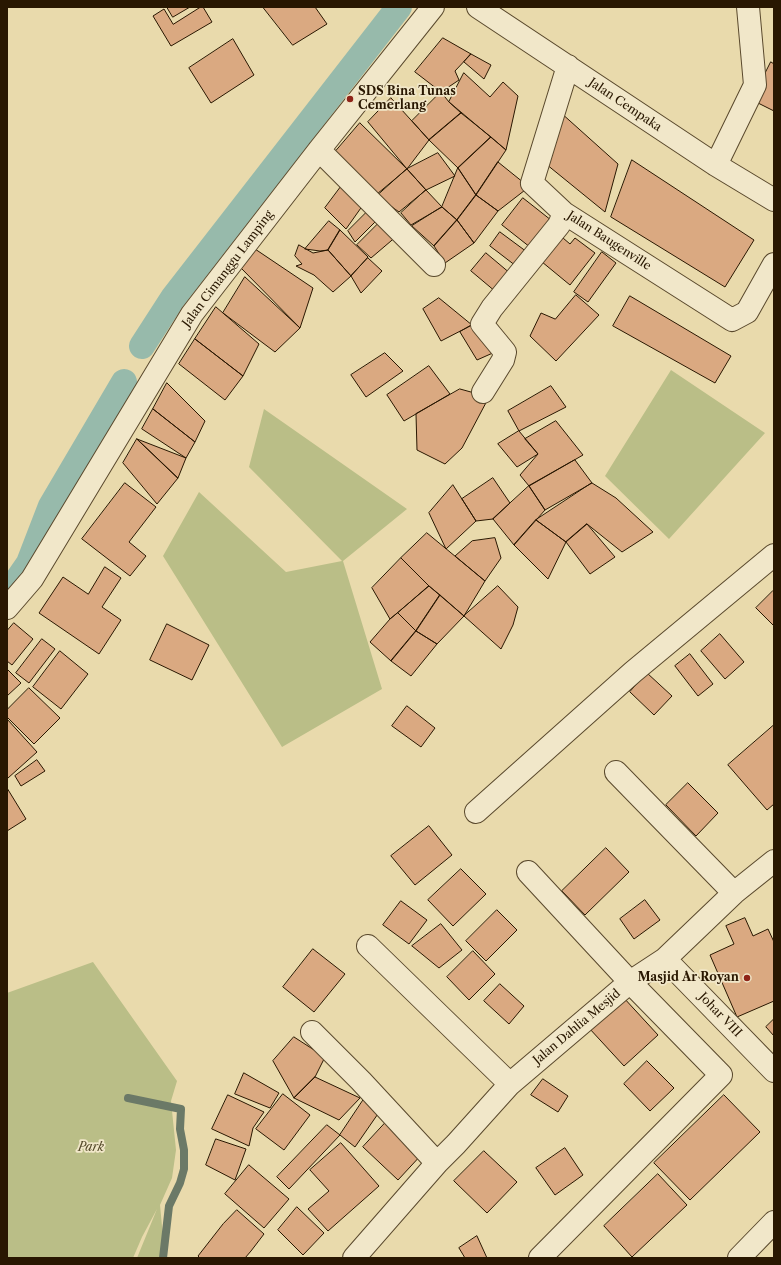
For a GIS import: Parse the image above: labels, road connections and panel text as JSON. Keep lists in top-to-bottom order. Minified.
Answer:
{"streets":{"street":["Jalan Cempaka","Jalan Baugenville","Jalan Cimanggu Lamping","Johar VIII","Jalan Dahlia Mesjid"]},"crossings":[["Jalan Cempaka","Jalan Baugenville"],["Johar VIII","Jalan Dahlia Mesjid"]],"parks":["Park"],"places":["SDS Bina Tunas Cemerlang","Masjid Ar Royan"]}
